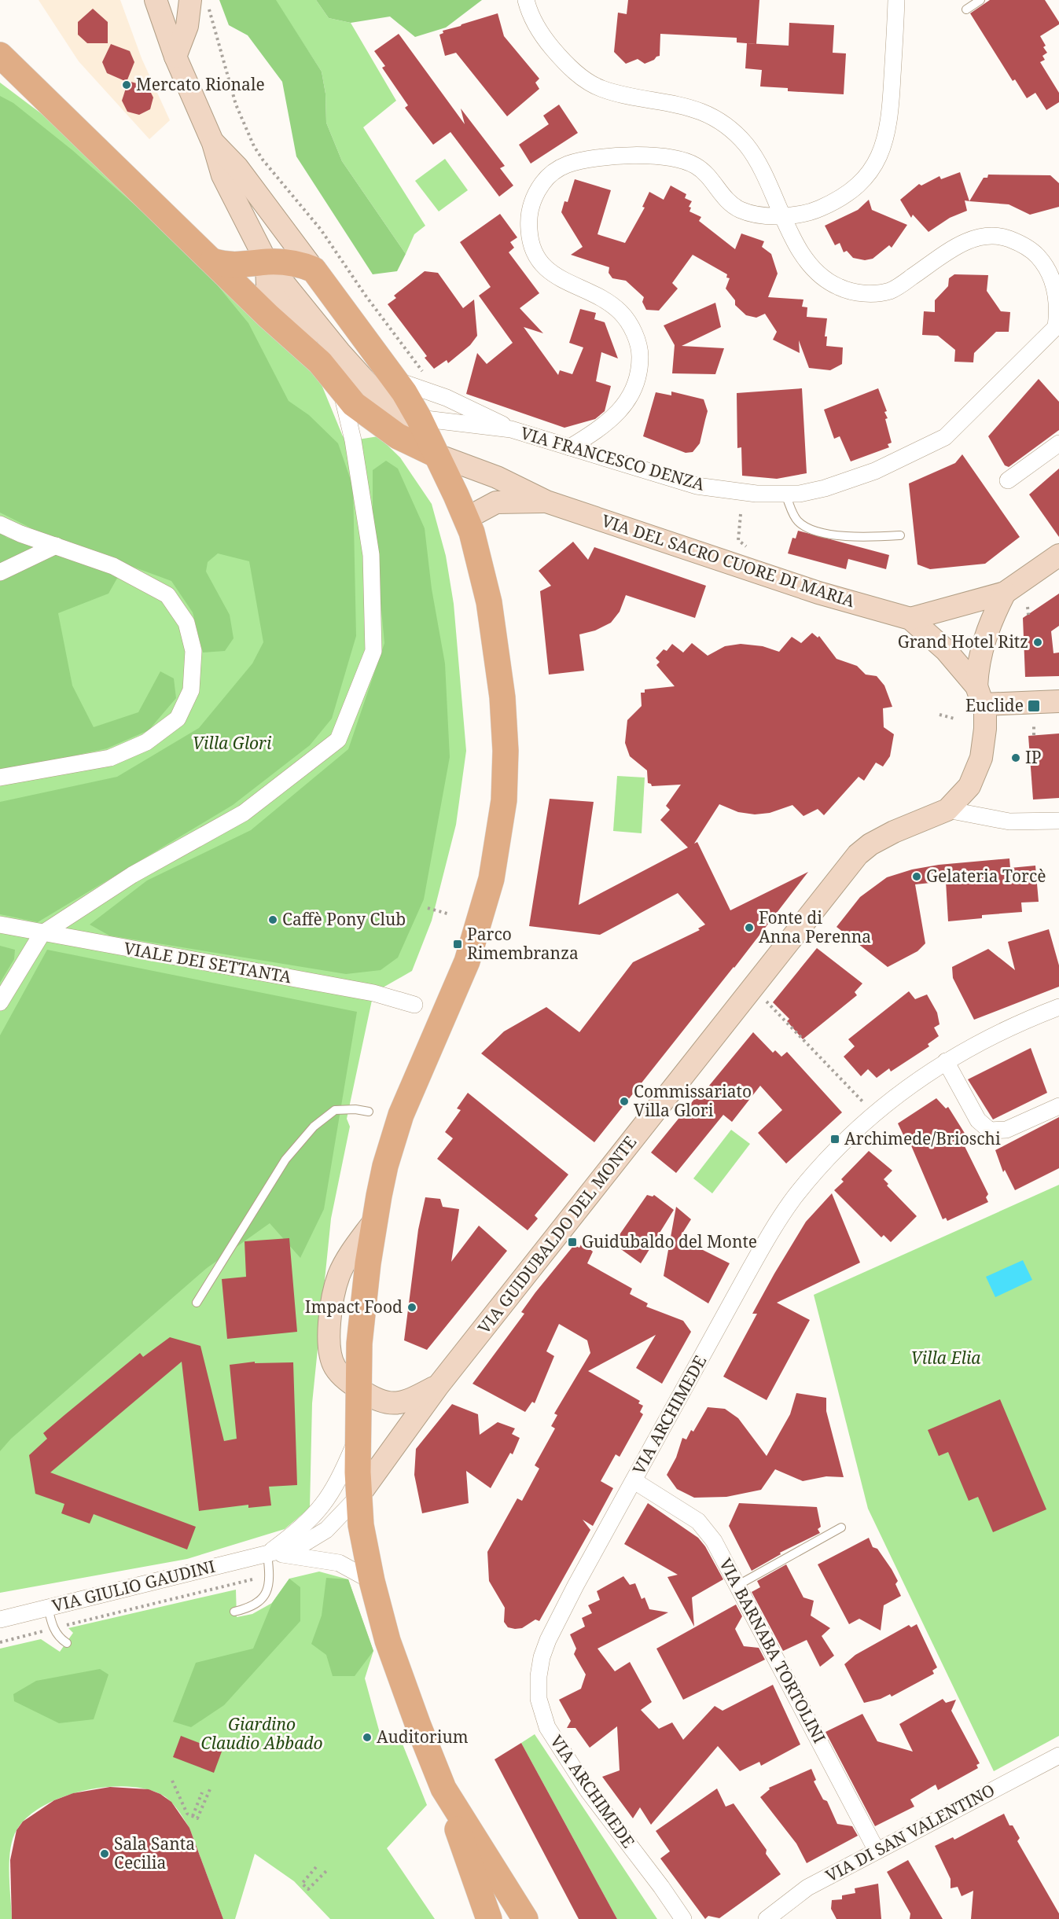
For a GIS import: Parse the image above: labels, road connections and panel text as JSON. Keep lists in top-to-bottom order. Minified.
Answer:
{"streets":{"street":["VIA FRANCESCO DENZA","VIA DEL SACRO CUORE DI MARIA","VIALE DEI SETTANTA","VIA GUIDUBALDO DEL MONTE","VIA ARCHIMEDE","VIA GIULIO GAUDINI","VIA BARNABA TORTOLINI","VIA DI SAN VALENTINO"]},"crossings":[["VIA GUIDUBALDO DEL MONTE","VIA GIULIO GAUDINI"],["VIA ARCHIMEDE","VIA BARNABA TORTOLINI"],["VIA BARNABA TORTOLINI","VIA DI SAN VALENTINO"]],"parks":["Villa Glori","Villa Elia","Giardino Claudio Abbado"],"places":{"other":["Mercato Rionale","Grand Hotel Ritz","IP","Gelateria Torcè","Caffè Pony Club","Fonte di Anna Perenna","Commissariato Villa Glori","Impact Food","Auditorium","Sala Santa Cecilia"],"transit":["Euclide","Parco Rimembranza","Archimede/Brioschi","Guidubaldo del Monte"]}}
